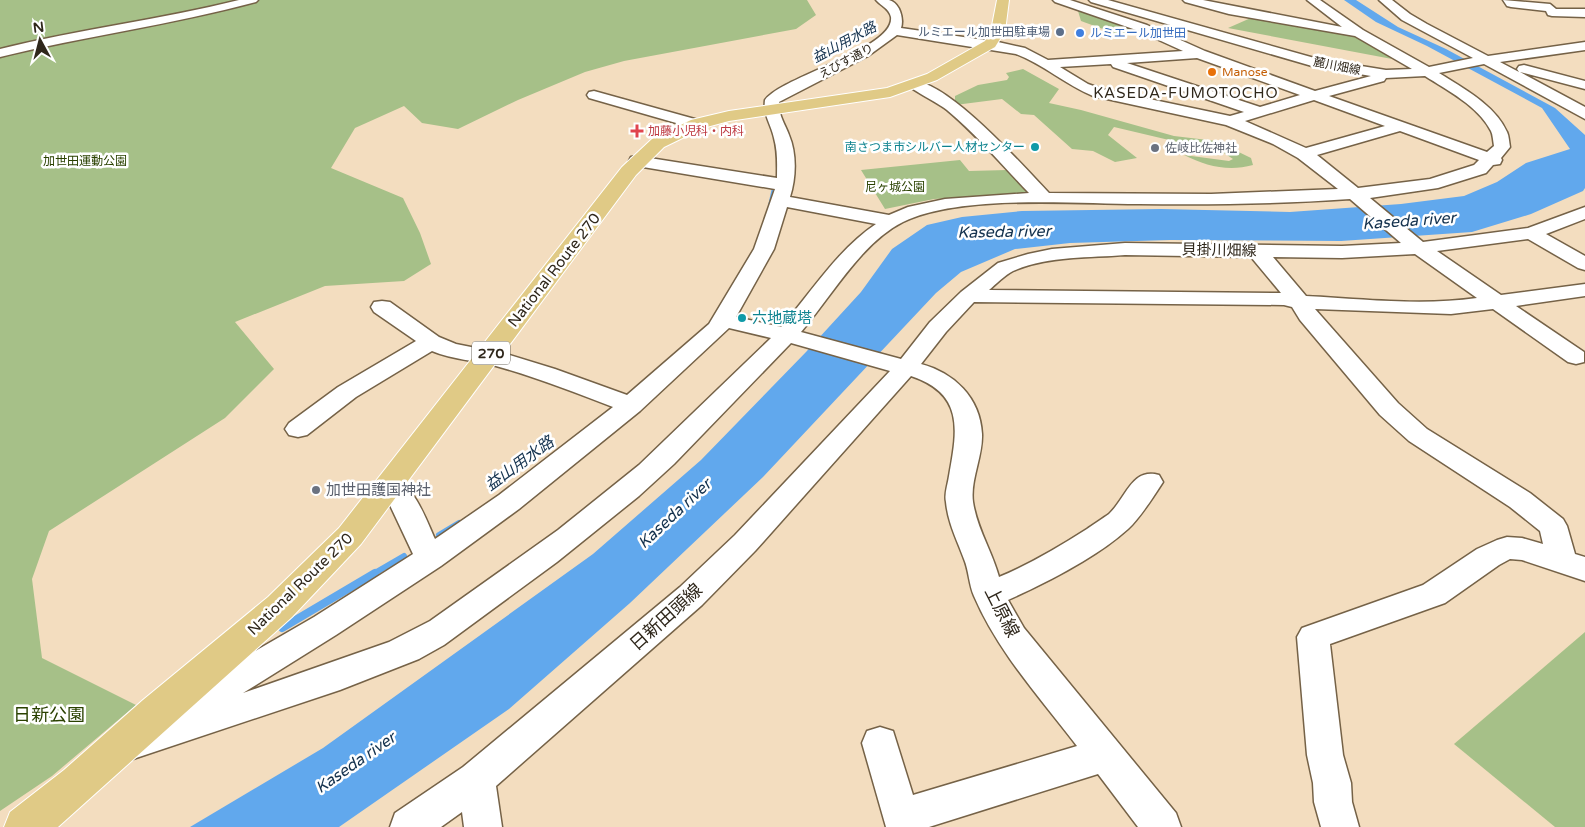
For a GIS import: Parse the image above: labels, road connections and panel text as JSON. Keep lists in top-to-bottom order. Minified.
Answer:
{"streets":{"highway":["National Route 270","270"],"street":["えびす通り","麓川畑線","貝掛川畑線","上原線","日新田頭線"]},"crossings":[["えびす通り","National Route 270"],["貝掛川畑線","上原線"],["貝掛川畑線","日新田頭線"],["上原線","日新田頭線"]],"districts":["KASEDA-FUMOTOCHO"],"water":["益山用水路","Kaseda river"],"parks":["加世田運動公園","尼ヶ城公園","日新公園"],"places":{"other":["ルミエール加世田駐車場","ルミエール加世田","Manose","南さつま市シルバー人材センター","佐岐比佐神社","六地蔵塔","加世田護国神社"],"health":["加藤小児科・内科"]},"north":"top"}
